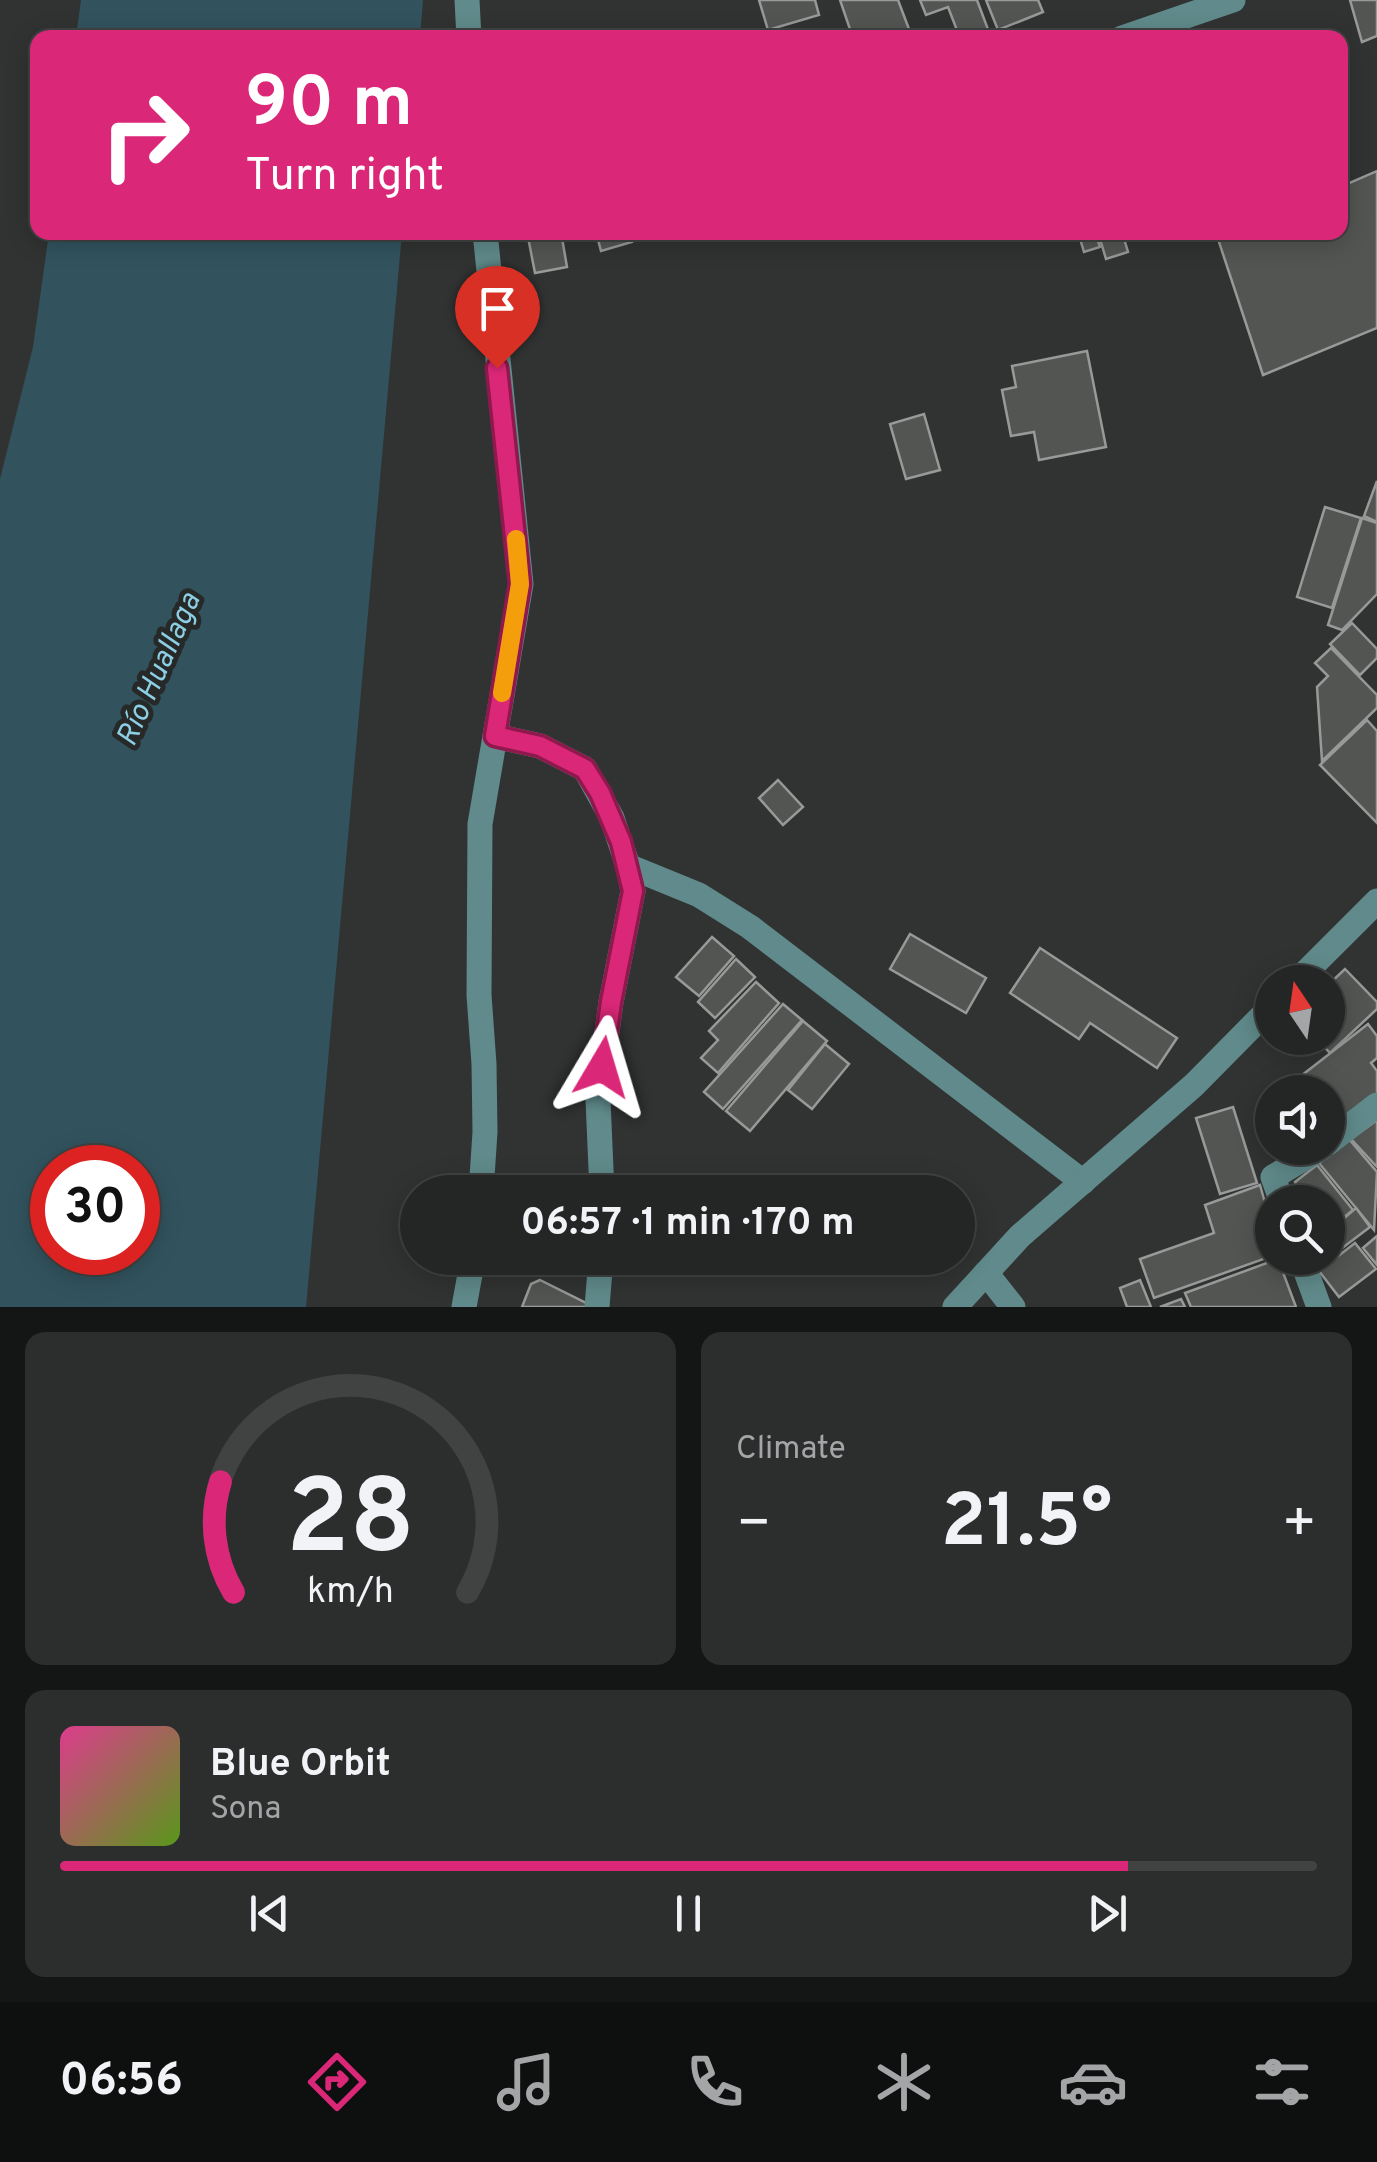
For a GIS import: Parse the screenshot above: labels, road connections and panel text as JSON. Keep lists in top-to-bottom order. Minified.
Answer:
{"water":["Río Huallaga"],"north":"top","page":{"turn":["90 m","Turn right"],"limit":"30","trip":"06:57 · 1 min · 170 m","tile":"Climate","heat":["−","21.5°","+"],"song":["Blue Orbit","Sona"],"tabs":"06:56","gauge":["28","km/h"]}}
